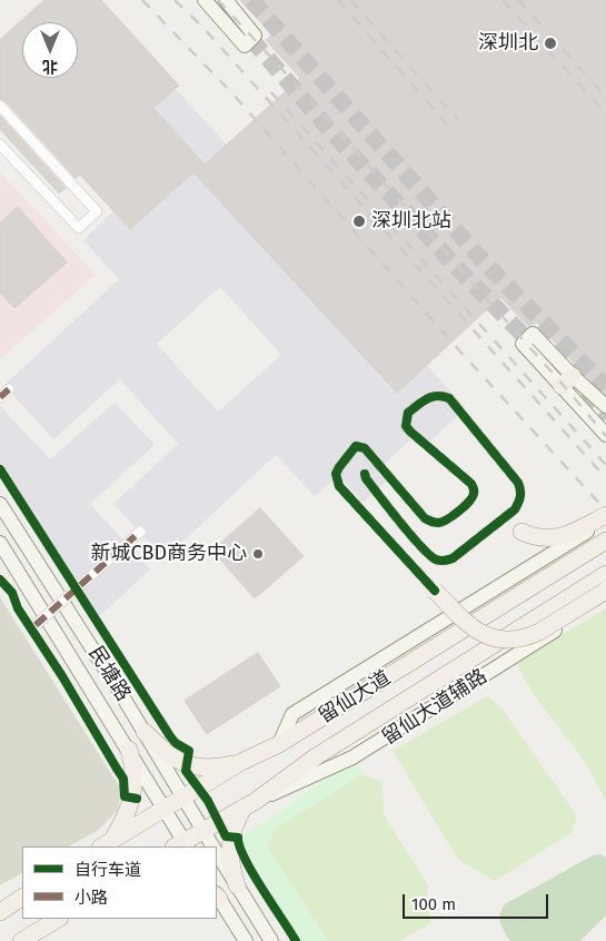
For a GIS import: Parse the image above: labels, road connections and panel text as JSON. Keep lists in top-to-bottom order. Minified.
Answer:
{"streets":{"main road":["民塘路","留仙大道","留仙大道辅路"]},"crossings":[["民塘路","留仙大道"],["留仙大道","留仙大道辅路"]],"places":["深圳北","深圳北站","新城CBD商务中心"],"legend":["自行车道","小路"],"scale_bar":"100 m","north":"bottom"}
